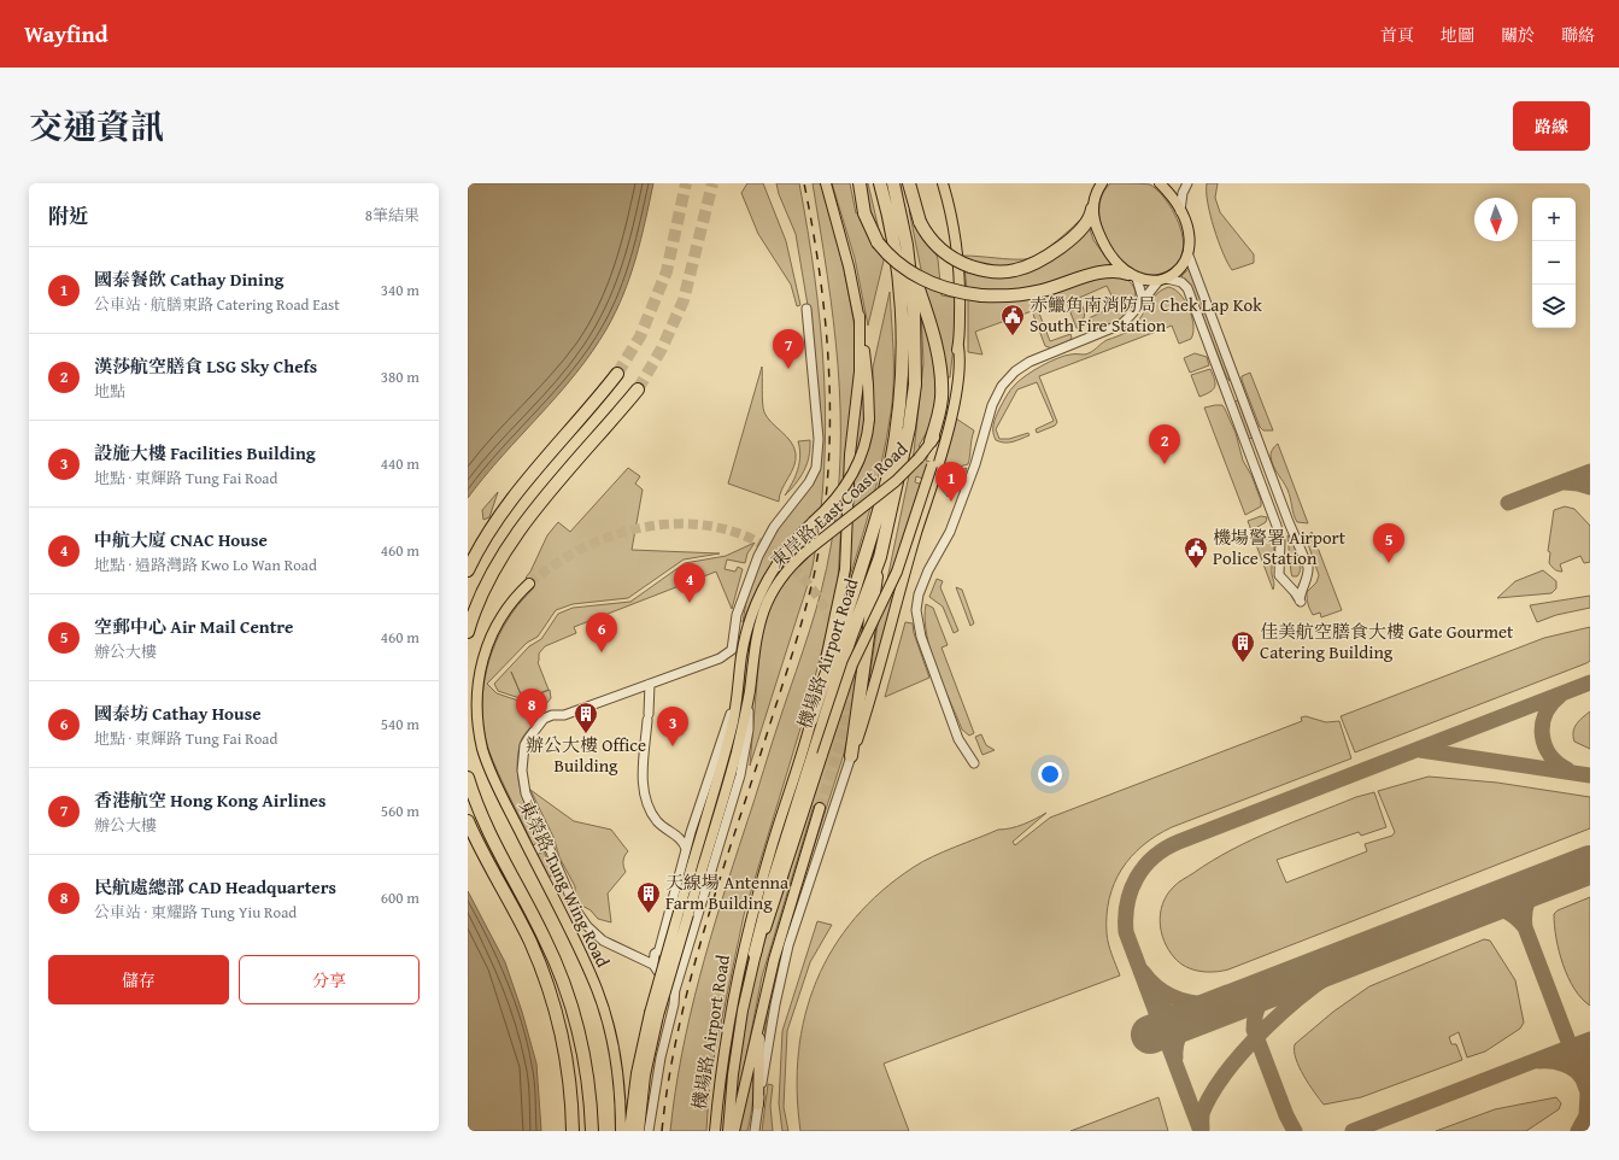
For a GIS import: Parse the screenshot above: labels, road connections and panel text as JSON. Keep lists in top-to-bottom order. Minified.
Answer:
{"streets":{"highway":["機場路 Airport Road"],"main road":["東岸路 East Coast Road","東榮路 Tung Wing Road"]},"places":{"public building":["赤鱲角南消防局 Chek Lap Kok South Fire Station","機場警署 Airport Police Station"],"building":["佳美航空膳食大樓 Gate Gourmet Catering Building","辦公大樓 Office Building","天線場 Antenna Farm Building"]},"north":"bottom","page":{"header":"Wayfind","nav":["首頁","地圖","關於","聯絡"],"title":"交通資訊","buttons":["路線",["儲存","分享"]],"heading":["附近","8筆結果"],"map_buttons":["+","−"],"list":[{"mark":"1","name":"國泰餐飲 Cathay Dining","note":"公車站 · 航膳東路 Catering Road East","value":"340 m"},{"mark":"2","name":"漢莎航空膳食 LSG Sky Chefs","note":"地點","value":"380 m"},{"mark":"3","name":"設施大樓 Facilities Building","note":"地點 · 東輝路 Tung Fai Road","value":"440 m"},{"mark":"4","name":"中航大廈 CNAC House","note":"地點 · 過路灣路 Kwo Lo Wan Road","value":"460 m"},{"mark":"5","name":"空郵中心 Air Mail Centre","note":"辦公大樓","value":"460 m"},{"mark":"6","name":"國泰坊 Cathay House","note":"地點 · 東輝路 Tung Fai Road","value":"540 m"},{"mark":"7","name":"香港航空 Hong Kong Airlines","note":"辦公大樓","value":"560 m"},{"mark":"8","name":"民航處總部 CAD Headquarters","note":"公車站 · 東耀路 Tung Yiu Road","value":"600 m"}],"pins":["7","2","1","5","4","6","8","3"]}}
